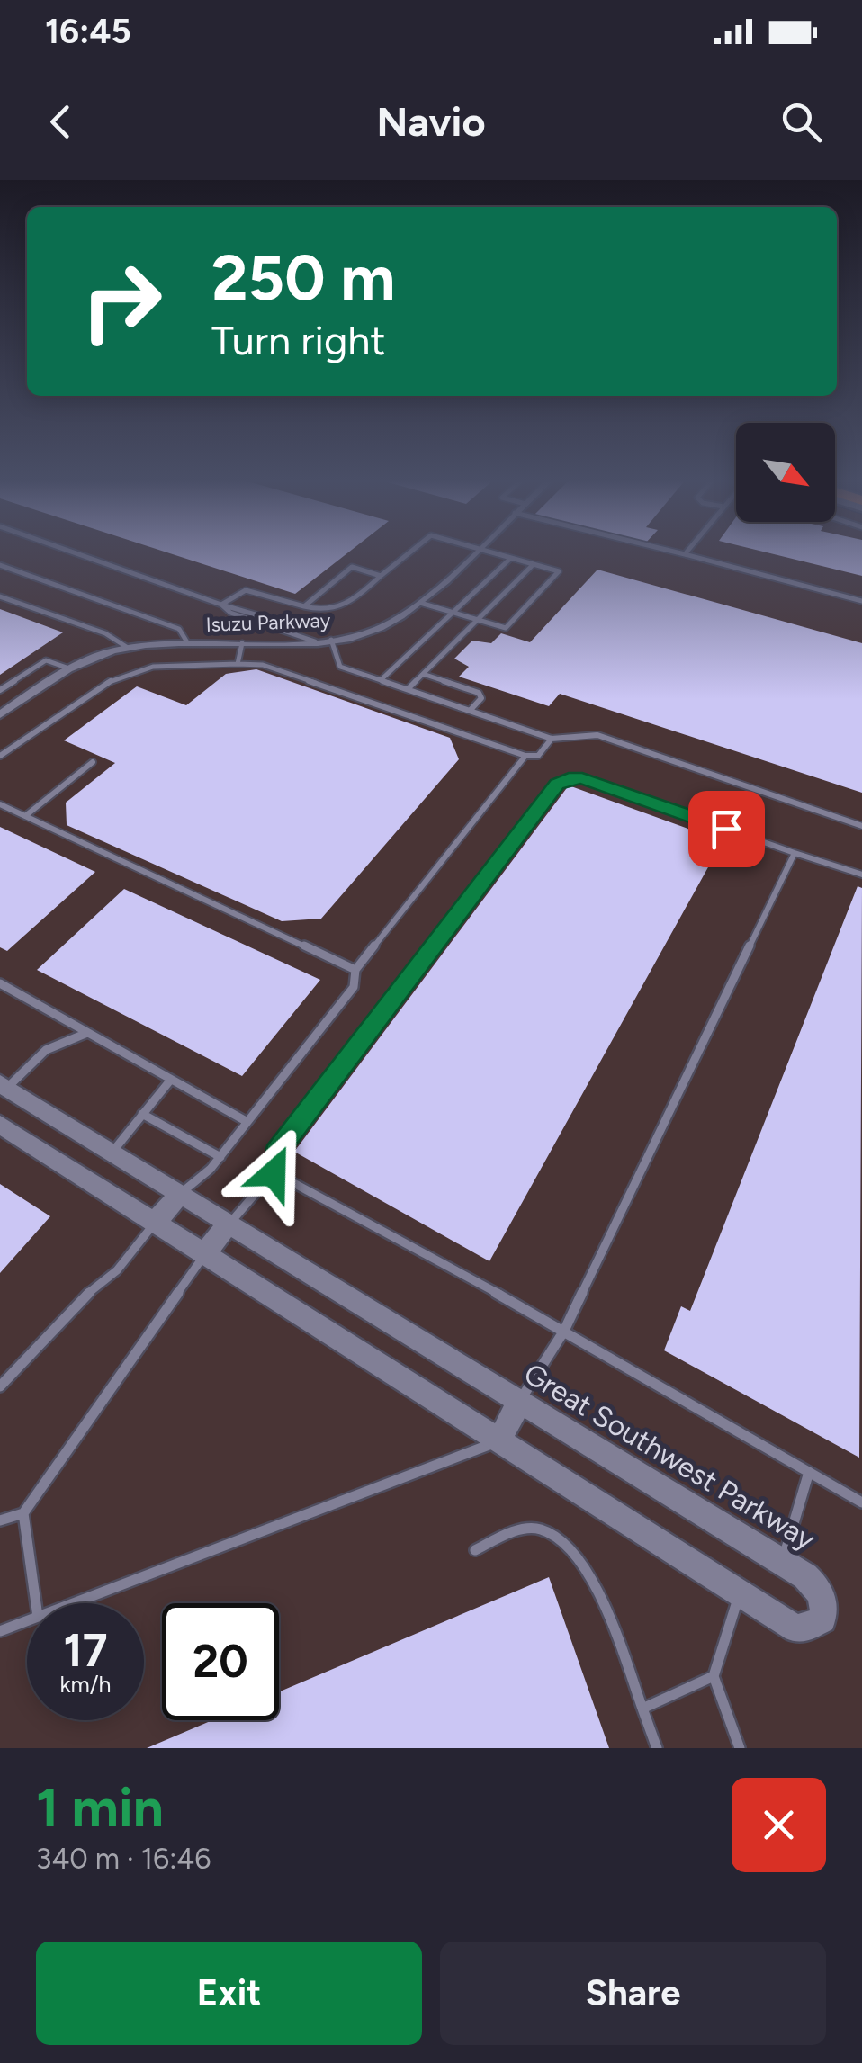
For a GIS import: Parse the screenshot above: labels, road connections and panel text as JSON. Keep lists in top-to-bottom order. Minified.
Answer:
{"streets":{"street":["Isuzu Parkway","Great Southwest Parkway"]},"north":"bottom right","page":{"status":"16:45","header":"Navio","turn":["250 m","Turn right"],"speed":"17 km/h","limit":"20","heading":["1 min","340 m · 16:46"],"buttons":["Exit","Share"]}}
